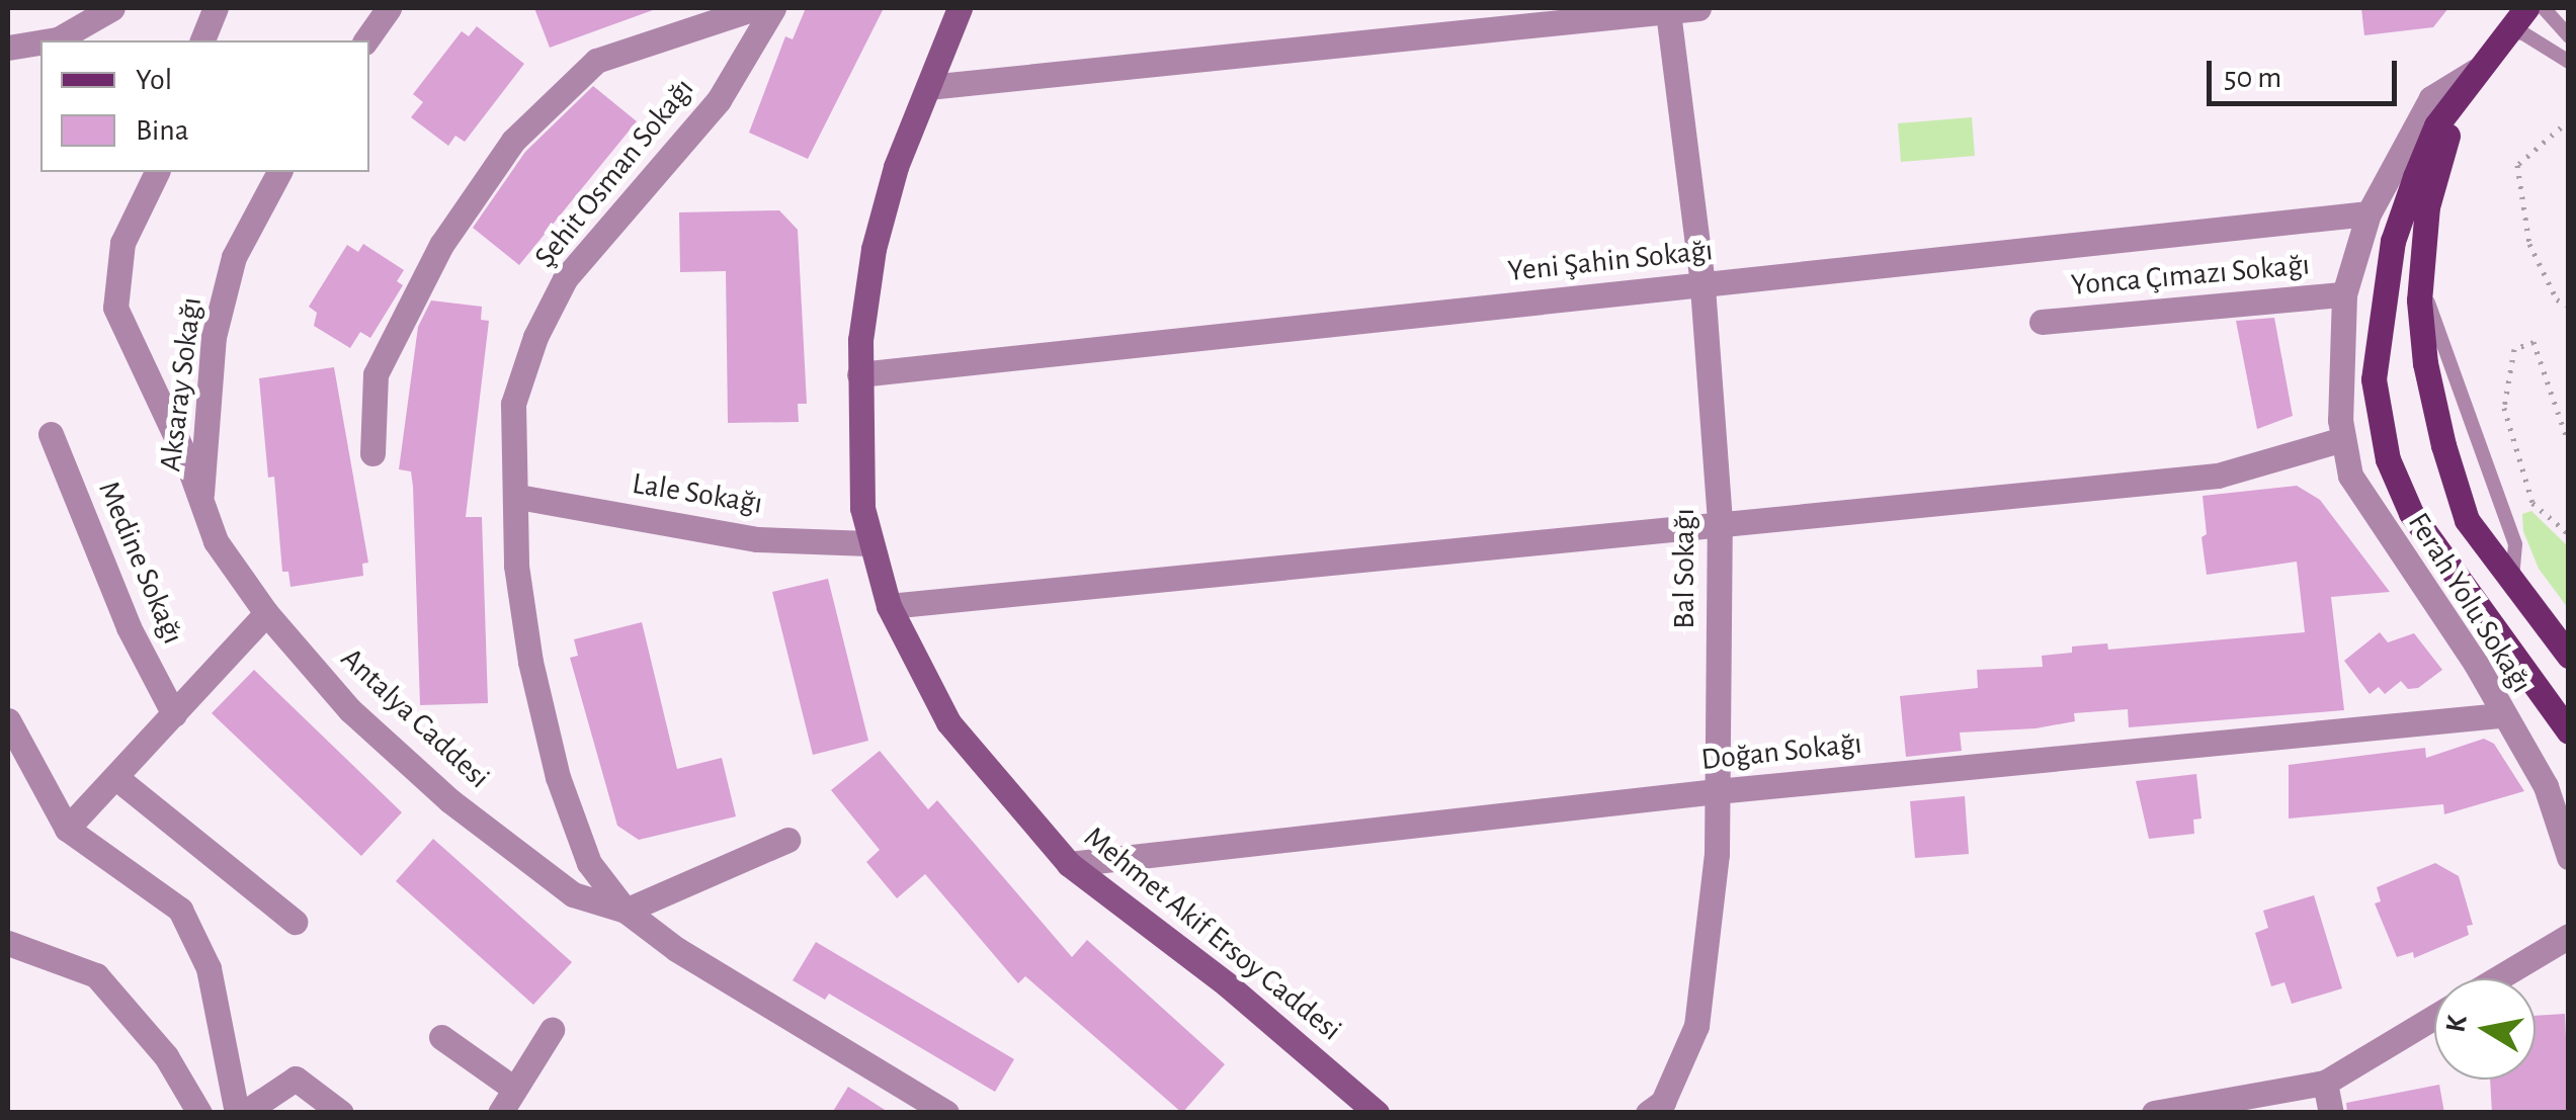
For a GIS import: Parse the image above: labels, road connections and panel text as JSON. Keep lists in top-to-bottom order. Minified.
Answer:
{"streets":{"main road":["Mehmet Akif Ersoy Caddesi"],"street":["Şehit Osman Sokağı","Yeni Şahin Sokağı","Yonca Çımazı Sokağı","Aksaray Sokağı","Lale Sokağı","Medine Sokağı","Bal Sokağı","Ferah Yolu Sokağı","Antalya Caddesi","Doğan Sokağı"]},"crossings":[["Şehit Osman Sokağı","Lale Sokağı"],["Şehit Osman Sokağı","Antalya Caddesi"],["Yeni Şahin Sokağı","Bal Sokağı"],["Yeni Şahin Sokağı","Ferah Yolu Sokağı"],["Yeni Şahin Sokağı","Mehmet Akif Ersoy Caddesi"],["Yonca Çımazı Sokağı","Ferah Yolu Sokağı"],["Aksaray Sokağı","Antalya Caddesi"],["Lale Sokağı","Mehmet Akif Ersoy Caddesi"],["Bal Sokağı","Doğan Sokağı"],["Ferah Yolu Sokağı","Doğan Sokağı"],["Doğan Sokağı","Mehmet Akif Ersoy Caddesi"]],"legend":["Yol","Bina"],"scale_bar":"50 m","north":"left"}
